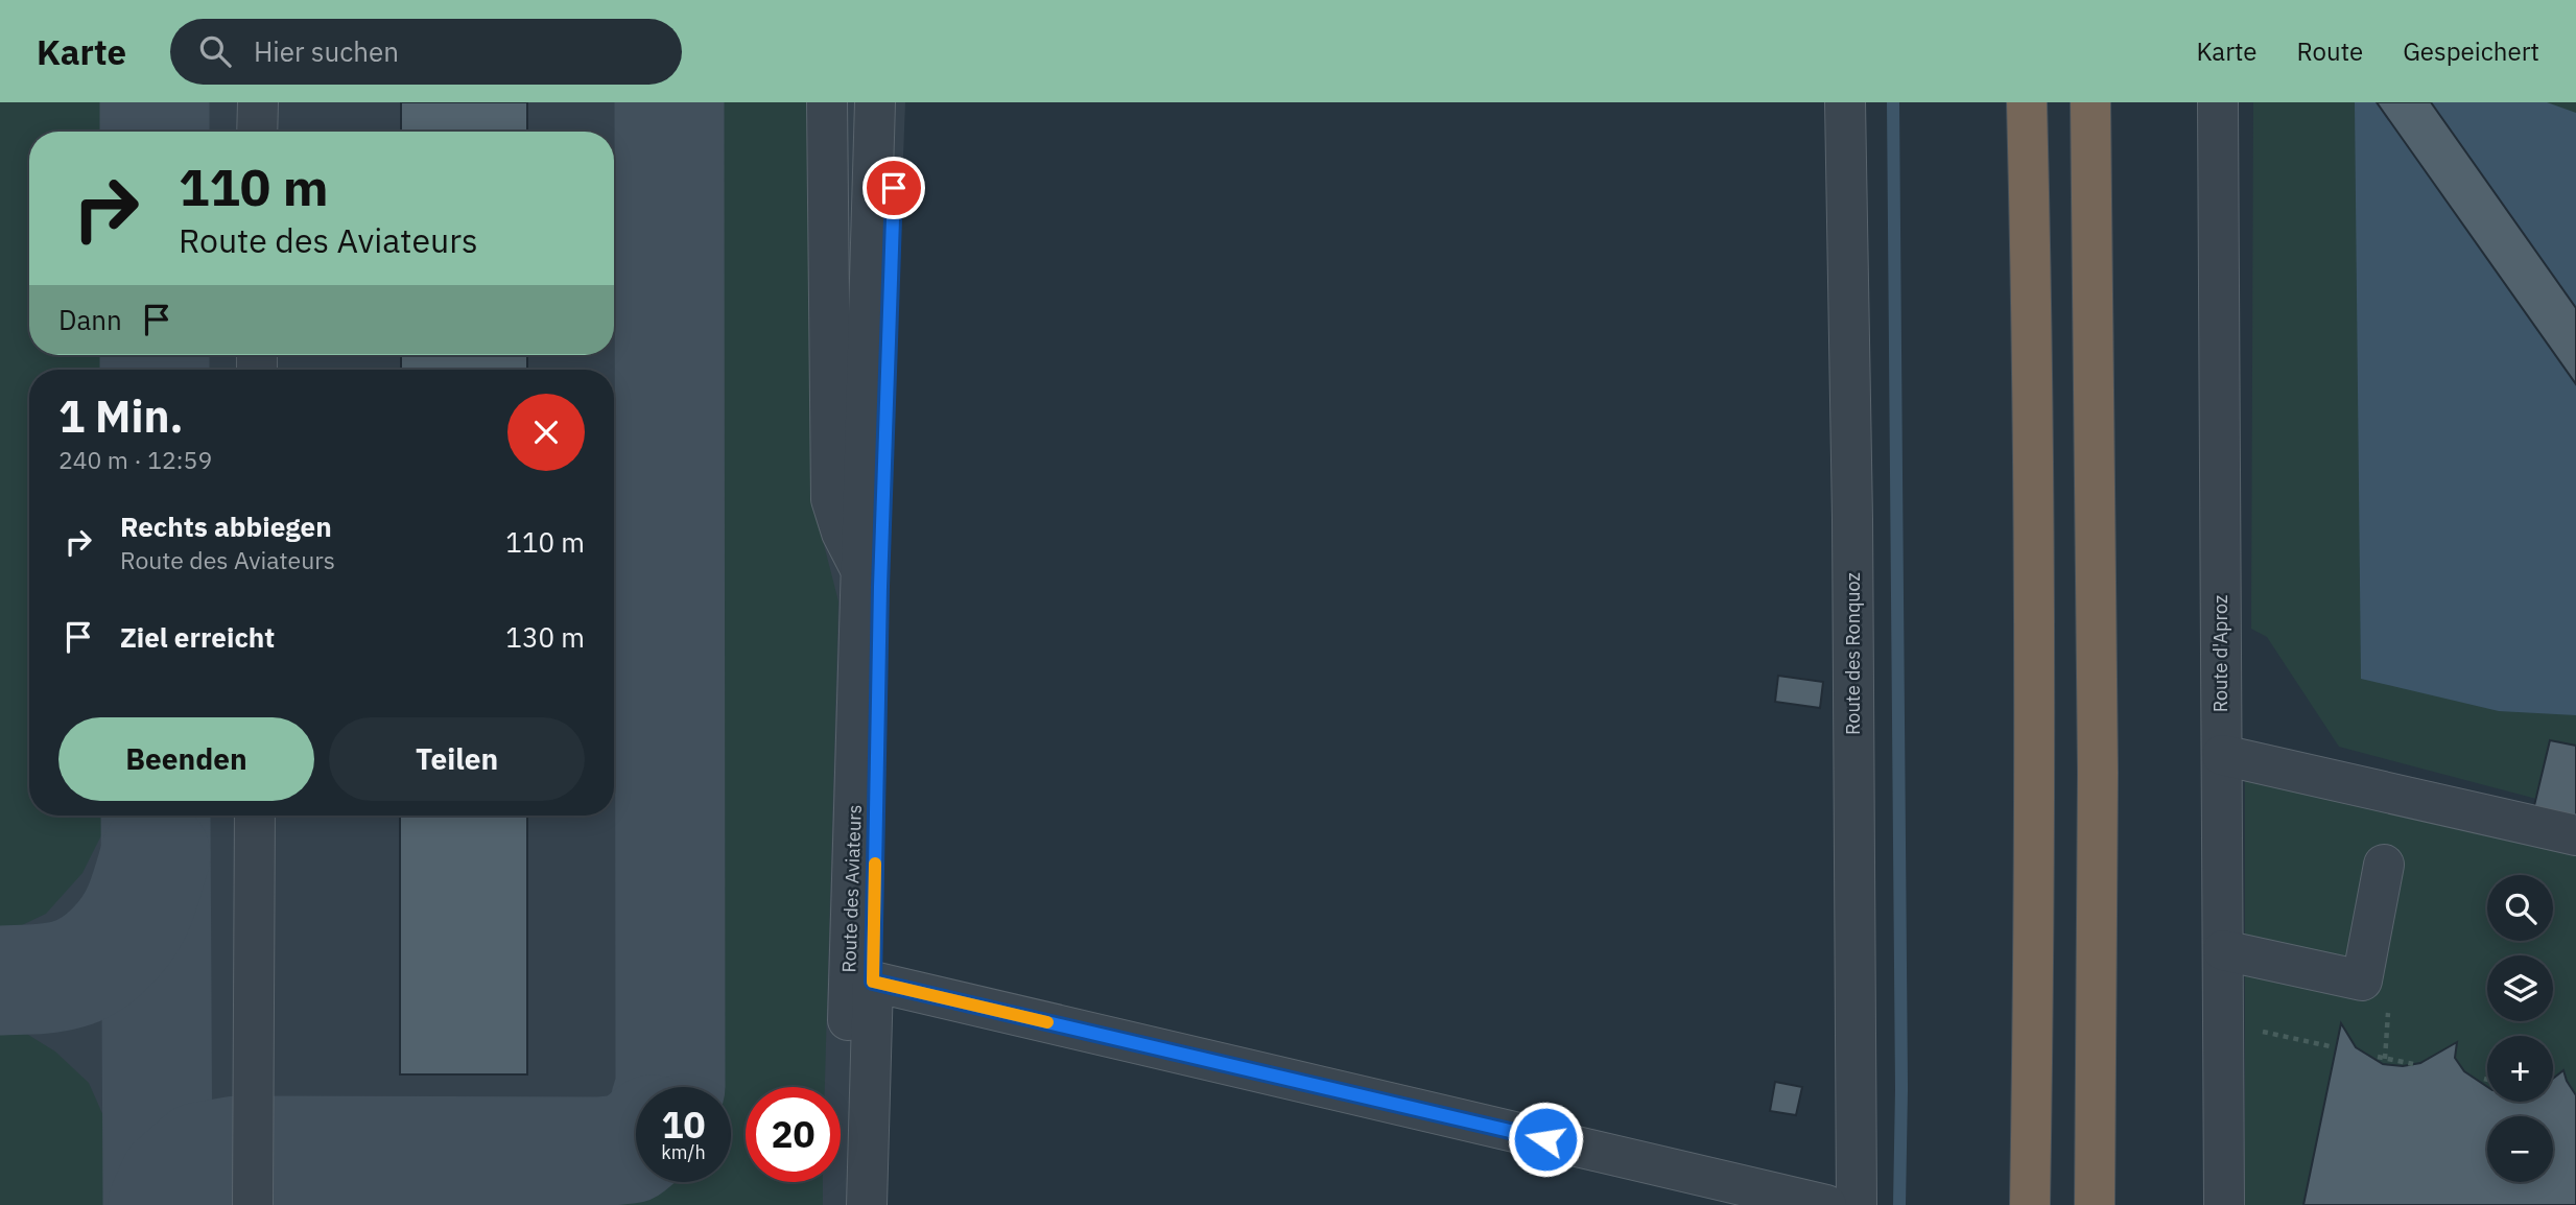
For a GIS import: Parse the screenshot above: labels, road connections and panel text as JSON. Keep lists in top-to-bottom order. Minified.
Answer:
{"streets":{"street":["Route des Ronquoz","Route d'Aproz","Route des Aviateurs"]},"page":{"header":"Karte","search":"Hier suchen","nav":["Karte","Route","Gespeichert"],"turn":["110 m","Route des Aviateurs"],"then":"Dann","heading":["1 Min.","240 m · 12:59"],"list":[{"name":"Rechts abbiegen","note":"Route des Aviateurs","value":"110 m"},{"name":"Ziel erreicht","value":"130 m"}],"buttons":["Beenden","Teilen"],"map_buttons":["+","−"],"speed":"10 km/h","limit":"20"}}
